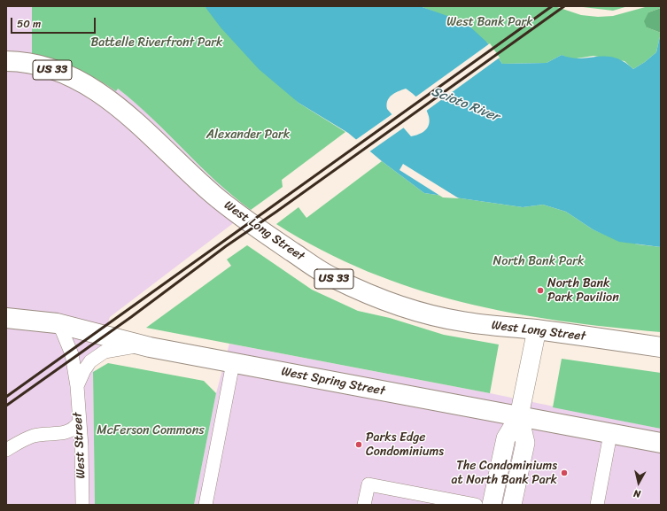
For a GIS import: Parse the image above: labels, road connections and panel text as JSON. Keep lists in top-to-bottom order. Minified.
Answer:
{"streets":{"main road":["US 33","West Long Street","West Spring Street"],"street":["West Street"]},"crossings":[["West Spring Street","West Street"]],"water":["Scioto River"],"parks":["West Bank Park","Battelle Riverfront Park","Alexander Park","North Bank Park","McFerson Commons"],"places":["North Bank Park Pavilion","Parks Edge Condominiums","The Condominiums at North Bank Park"],"scale_bar":"50 m","north":"bottom"}
